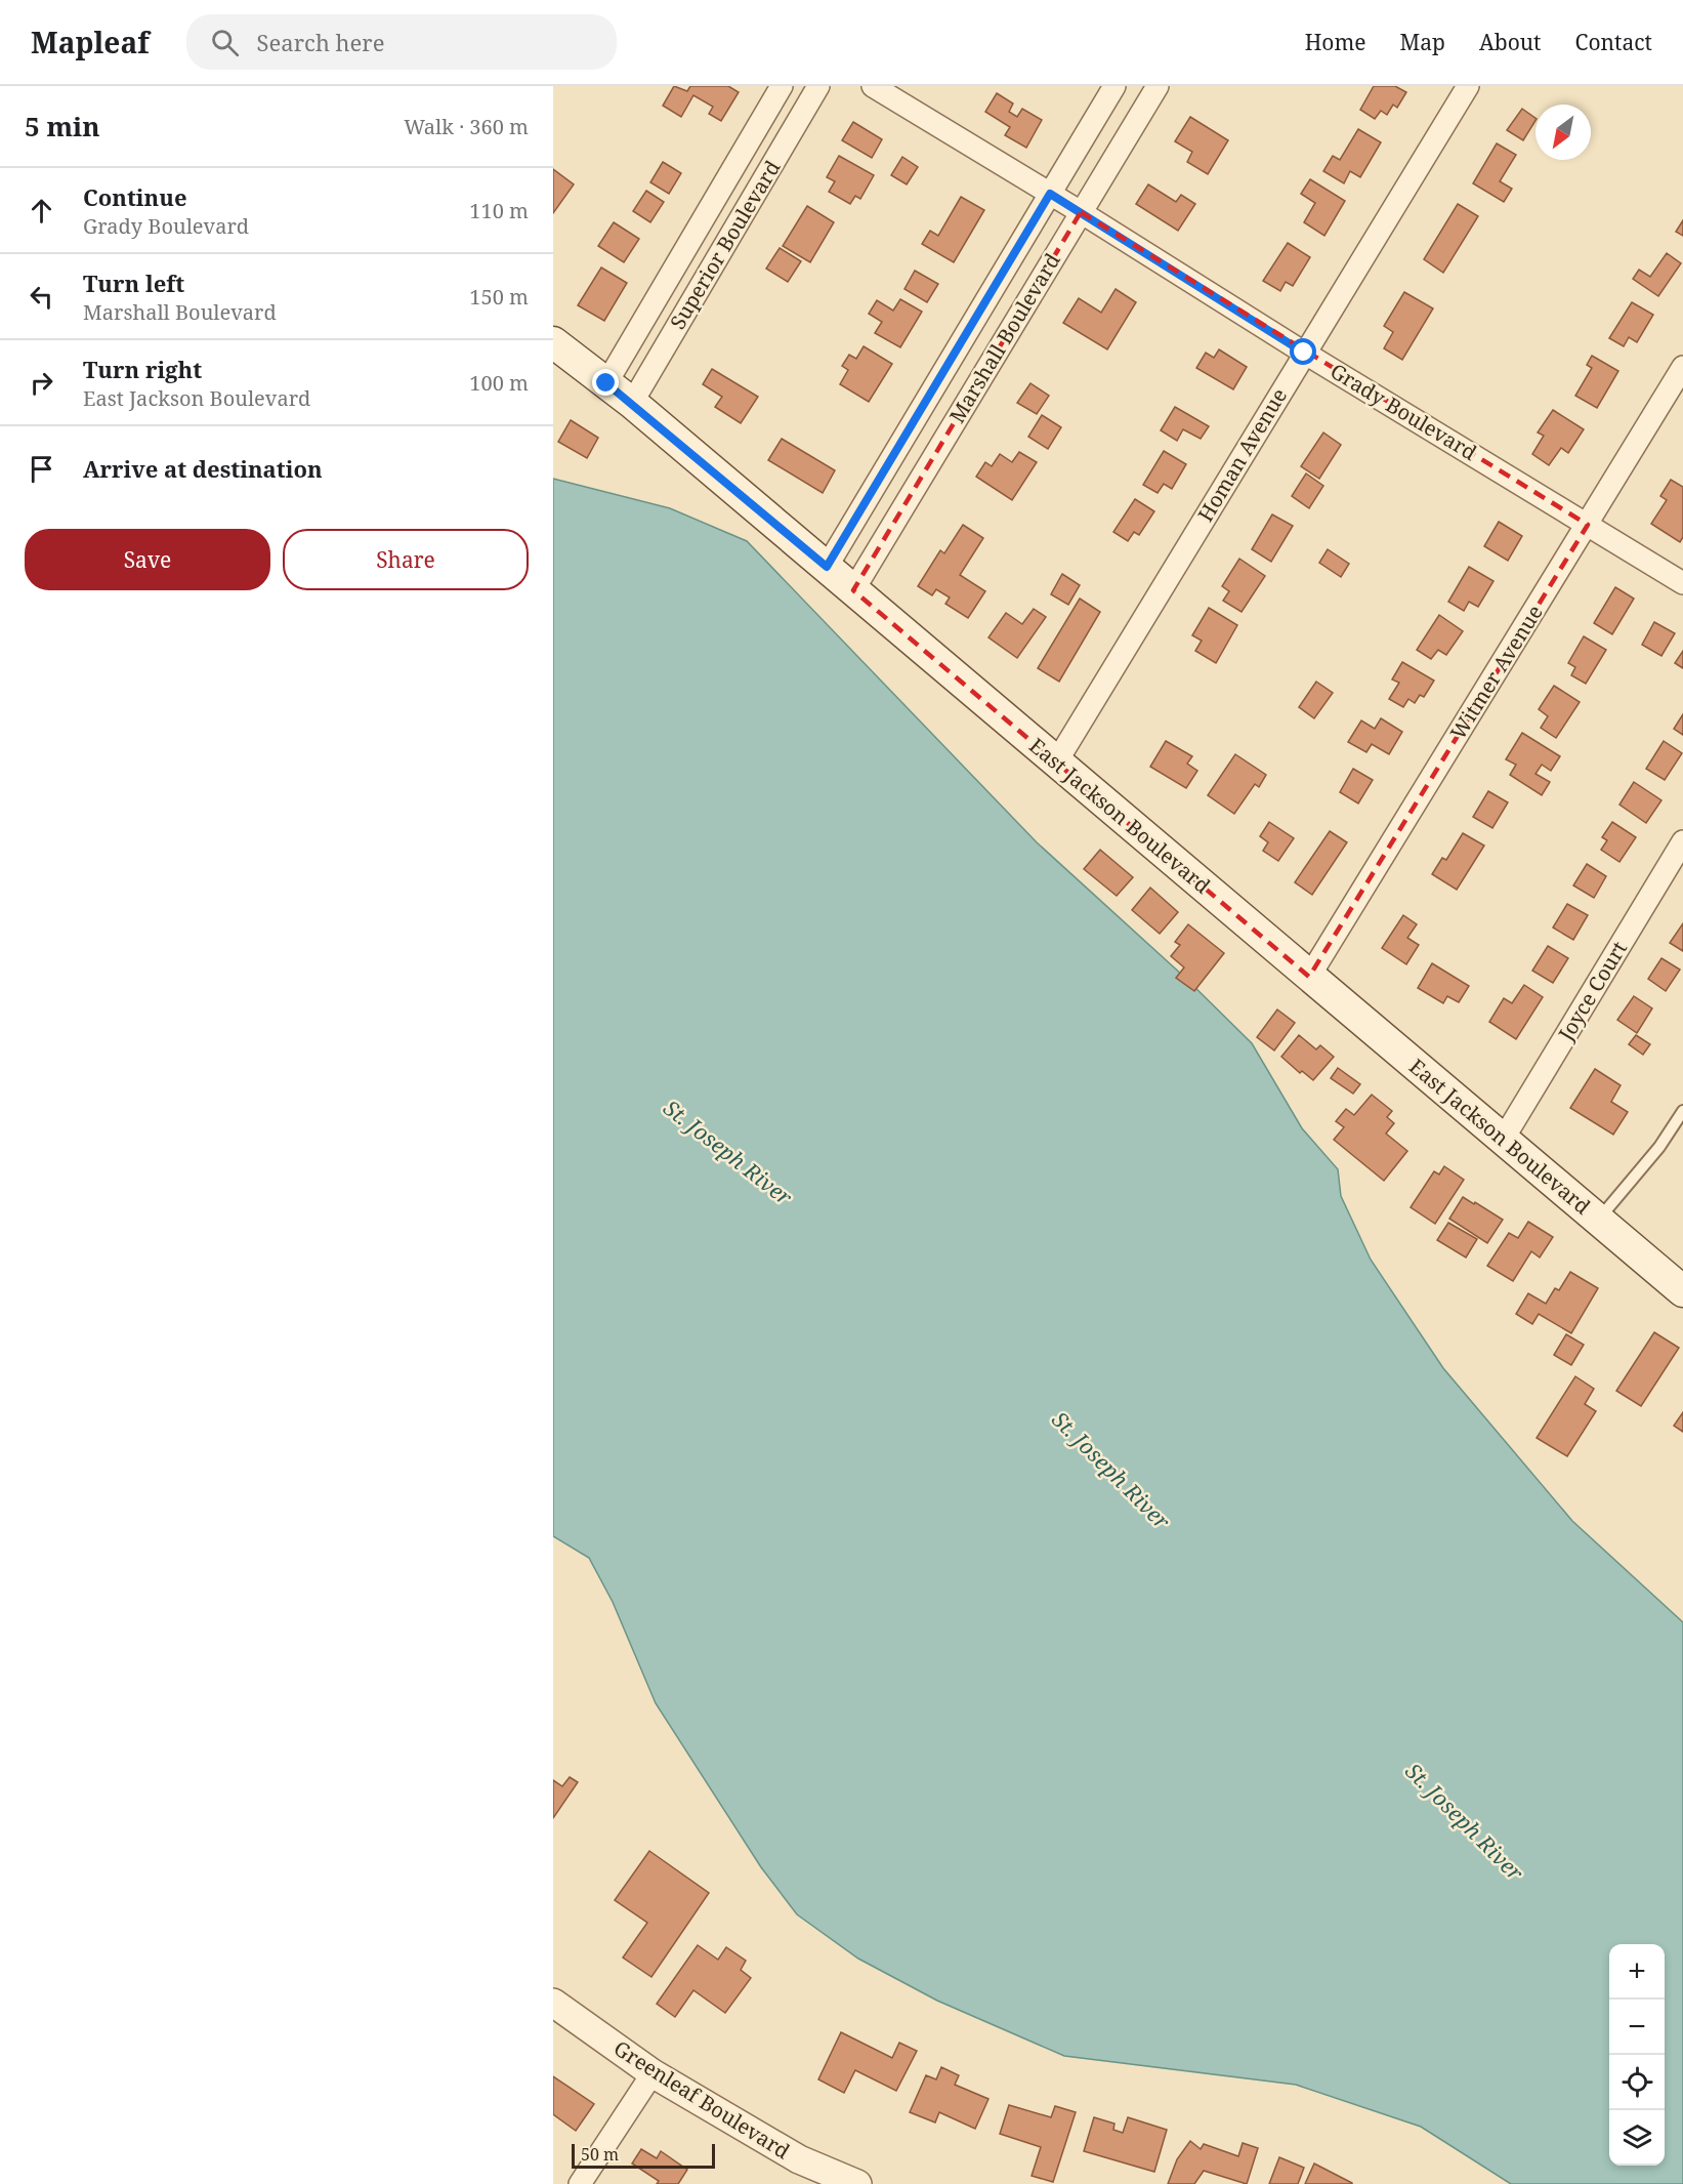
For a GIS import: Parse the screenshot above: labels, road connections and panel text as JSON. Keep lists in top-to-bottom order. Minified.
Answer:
{"streets":{"main road":["East Jackson Boulevard"],"street":["Superior Boulevard","Marshall Boulevard","Grady Boulevard","Homan Avenue","Witmer Avenue","Joyce Court","Greenleaf Boulevard"]},"crossings":[["Superior Boulevard","East Jackson Boulevard"],["Marshall Boulevard","Grady Boulevard"],["Marshall Boulevard","East Jackson Boulevard"],["Grady Boulevard","Homan Avenue"],["Grady Boulevard","Witmer Avenue"],["Homan Avenue","East Jackson Boulevard"],["Witmer Avenue","East Jackson Boulevard"],["East Jackson Boulevard","Joyce Court"]],"water":["St. Joseph River"],"scale_bar":"50 m","north":"bottom left","page":{"header":"Mapleaf","search":"Search here","nav":["Home","Map","About","Contact"],"heading":["5 min","Walk · 360 m"],"list":[["Continue","Grady Boulevard","110 m"],["Turn left","Marshall Boulevard","150 m"],["Turn right","East Jackson Boulevard","100 m"],"Arrive at destination"],"buttons":["Save","Share"],"map_buttons":["+","−"],"scale":"50 m"}}
